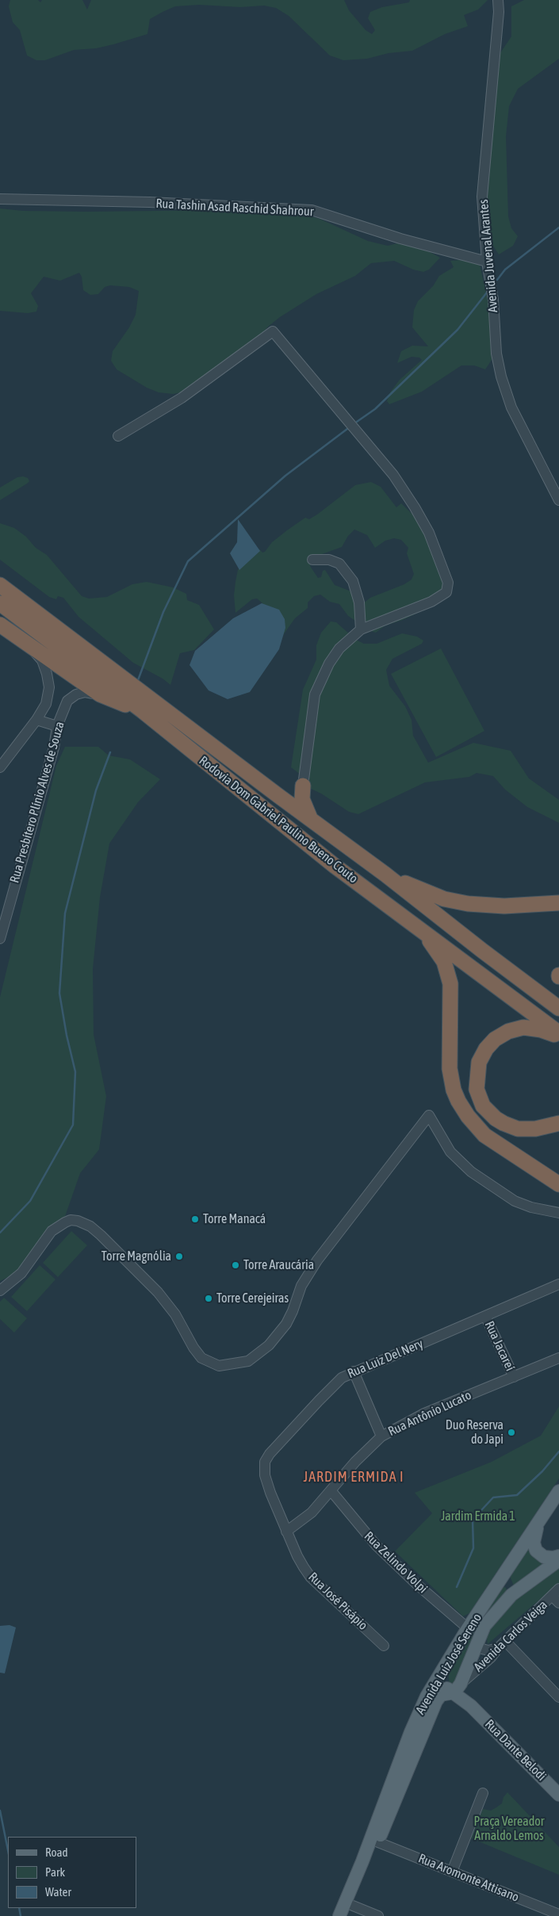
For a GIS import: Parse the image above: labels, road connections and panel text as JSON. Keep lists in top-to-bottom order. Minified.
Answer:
{"streets":{"highway":["Rodovia Dom Gabriel Paulino Bueno Couto"],"main road":["Avenida Luiz José Sereno","Rua Dante Belodi"],"street":["Rua Tashin Asad Raschid Shahrour","Avenida Juvenal Arantes","Rua Presbítero Plínio Alves de Souza","Rua Jacareí","Rua Luiz Del Nery","Rua Antônio Lucato","Rua Zelindo Volpi","Rua José Pisápio","Avenida Carlos Veiga","Rua Aromonte Attisano"]},"crossings":[["Rua Tashin Asad Raschid Shahrour","Avenida Juvenal Arantes"],["Rua Jacareí","Rua Luiz Del Nery"],["Rua Jacareí","Rua Antônio Lucato"],["Rua Luiz Del Nery","Rua Antônio Lucato"],["Rua Luiz Del Nery","Rua José Pisápio"],["Rua Antônio Lucato","Rua Zelindo Volpi"],["Rua Antônio Lucato","Rua José Pisápio"],["Rua Zelindo Volpi","Avenida Luiz José Sereno"],["Avenida Carlos Veiga","Avenida Luiz José Sereno"],["Avenida Carlos Veiga","Rua Dante Belodi"],["Avenida Luiz José Sereno","Rua Dante Belodi"],["Avenida Luiz José Sereno","Rua Aromonte Attisano"]],"districts":["JARDIM ERMIDA I"],"parks":["Jardim Ermida 1","Praça Vereador Arnaldo Lemos"],"places":["Torre Manacá","Torre Magnólia","Torre Araucária","Torre Cerejeiras","Duo Reserva do Japi"],"legend":["Road","Park","Water"]}
